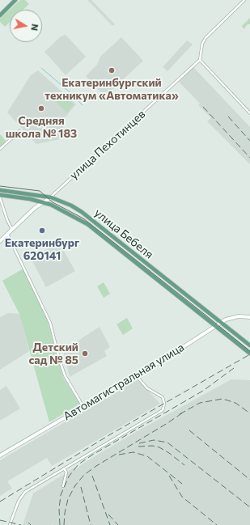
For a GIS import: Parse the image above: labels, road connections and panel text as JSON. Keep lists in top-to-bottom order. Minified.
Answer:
{"streets":{"main road":["улица Пехотинцев","улица Бебеля","Автомагистральная улица"]},"crossings":[["улица Пехотинцев","улица Бебеля"],["улица Бебеля","Автомагистральная улица"]],"places":["Екатеринбургский техникум «Автоматика»","Средняя школа № 183","Екатеринбург 620141","Детский сад № 85"],"north":"right"}
